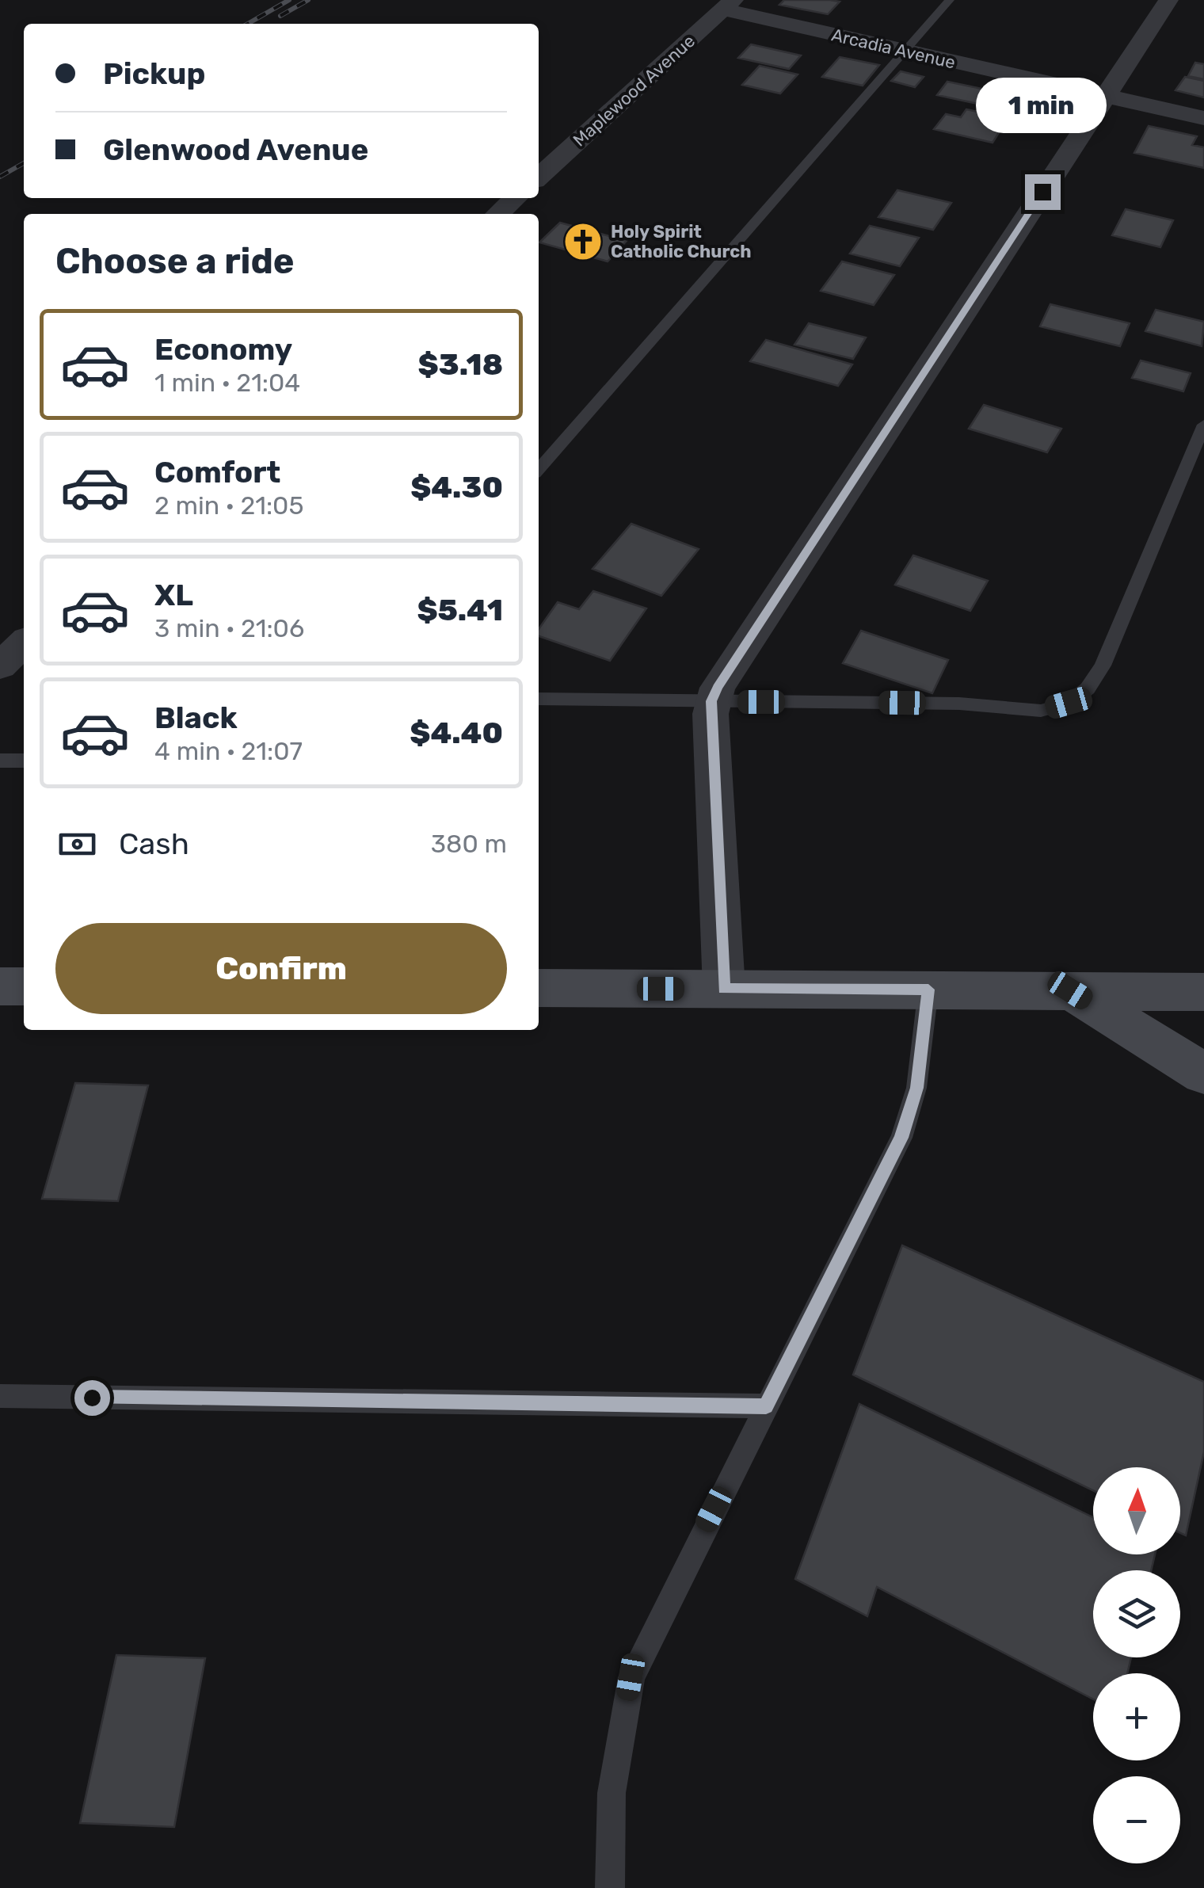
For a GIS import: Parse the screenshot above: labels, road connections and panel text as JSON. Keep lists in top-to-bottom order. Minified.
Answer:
{"streets":{"street":["Arcadia Avenue","Maplewood Avenue"]},"crossings":[["Arcadia Avenue","Maplewood Avenue"]],"places":{"church":["Holy Spirit Catholic Church"]},"north":"top","page":{"banner":["Pickup","Glenwood Avenue"],"bubble":"1 min","heading":"Choose a ride","list":[{"name":"Economy","note":"1 min · 21:04","value":"$3.18"},{"name":"Comfort","note":"2 min · 21:05","value":"$4.30"},{"name":"XL","note":"3 min · 21:06","value":"$5.41"},{"name":"Black","note":"4 min · 21:07","value":"$4.40"}],"pay":["Cash","380 m"],"buttons":"Confirm","map_buttons":["+","−"]}}
